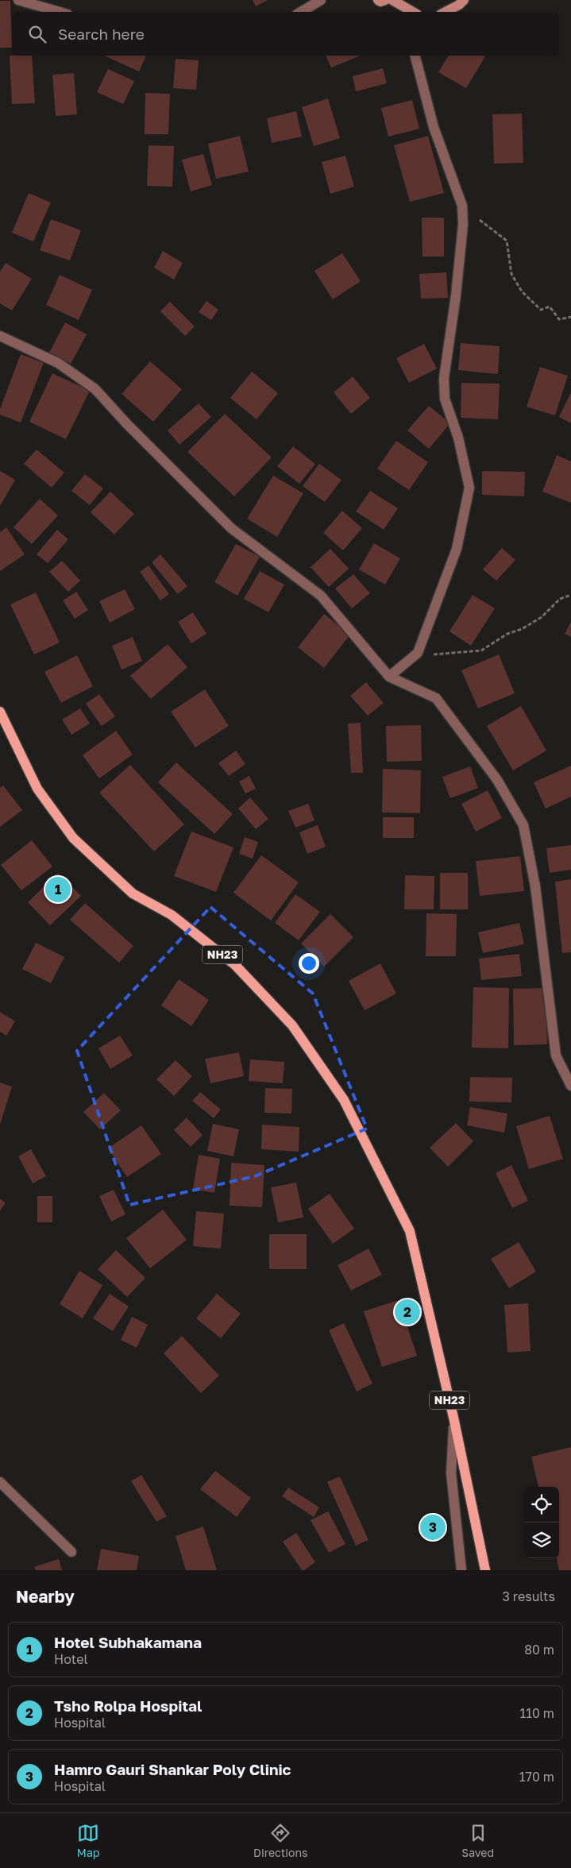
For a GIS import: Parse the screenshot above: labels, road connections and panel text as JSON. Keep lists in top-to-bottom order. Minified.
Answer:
{"streets":{"main road":["NH23"]},"page":{"search":"Search here","pins":["1","2","3"],"heading":["Nearby","3 results"],"list":[{"mark":"1","name":"Hotel Subhakamana","note":"Hotel","value":"80 m"},{"mark":"2","name":"Tsho Rolpa Hospital","note":"Hospital","value":"110 m"},{"mark":"3","name":"Hamro Gauri Shankar Poly Clinic","note":"Hospital","value":"170 m"}],"nav":["Map","Directions","Saved"]}}
